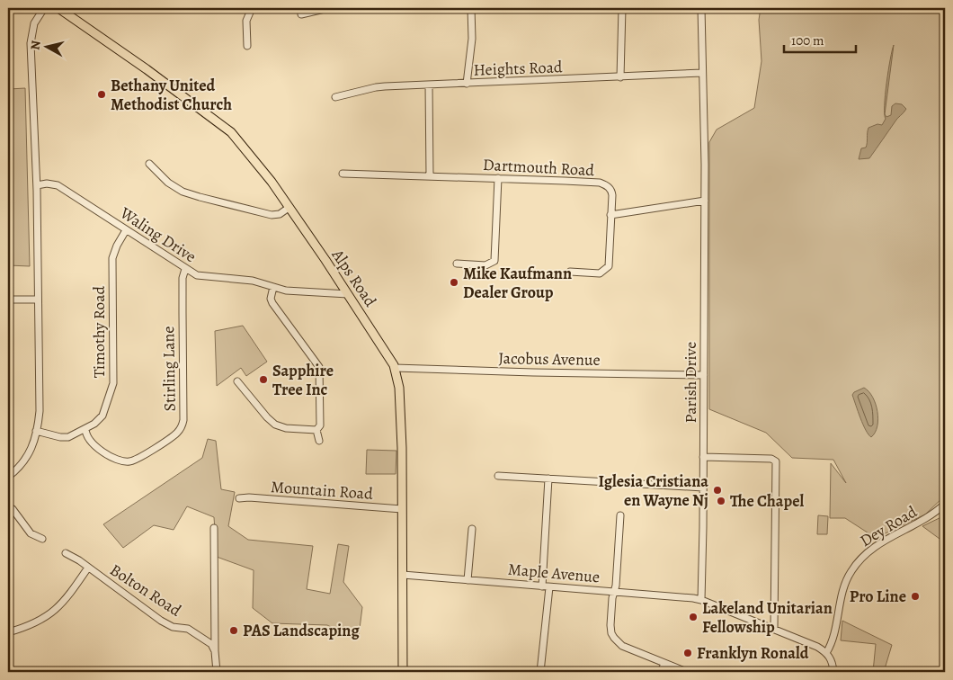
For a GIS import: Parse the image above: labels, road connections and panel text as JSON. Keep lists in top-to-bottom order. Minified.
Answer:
{"streets":{"main road":["Alps Road"],"street":["Heights Road","Dartmouth Road","Waling Drive","Timothy Road","Jacobus Avenue","Stirling Lane","Parish Drive","Mountain Road","Dey Road","Maple Avenue","Bolton Road"]},"crossings":[["Heights Road","Parish Drive"],["Waling Drive","Alps Road"],["Waling Drive","Timothy Road"],["Waling Drive","Stirling Lane"],["Alps Road","Jacobus Avenue"],["Alps Road","Mountain Road"],["Alps Road","Maple Avenue"],["Timothy Road","Stirling Lane"],["Jacobus Avenue","Parish Drive"],["Parish Drive","Maple Avenue"]],"places":["Bethany United Methodist Church","Mike Kaufmann Dealer Group","Sapphire Tree Inc","Iglesia Cristiana en Wayne Nj","The Chapel","Pro Line","Lakeland Unitarian Fellowship","PAS Landscaping","Franklyn Ronald"],"scale_bar":"100 m","north":"left"}
